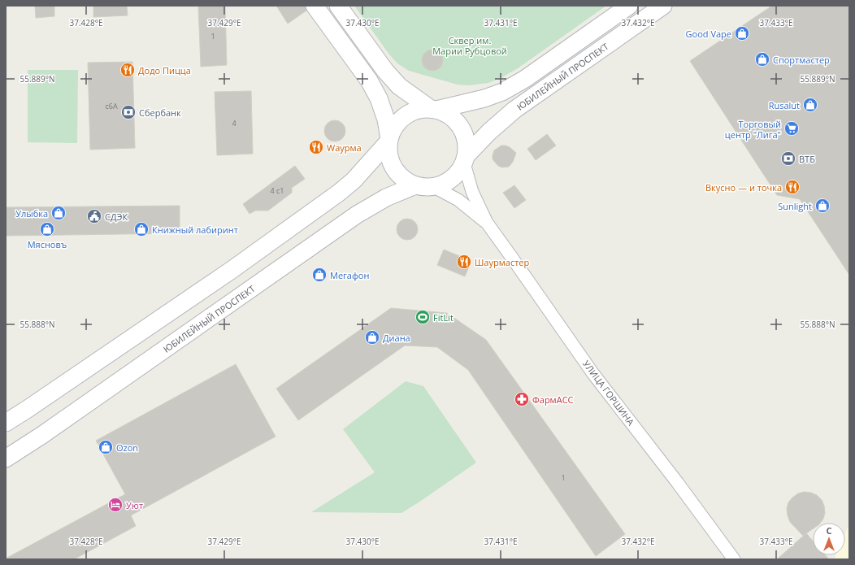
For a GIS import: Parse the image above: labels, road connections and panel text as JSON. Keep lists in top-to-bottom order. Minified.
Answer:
{"streets":{"main road":["ЮБИЛЕЙНЫЙ ПРОСПЕКТ"],"street":["УЛИЦА ГОРШИНА"]},"crossings":[["ЮБИЛЕЙНЫЙ ПРОСПЕКТ","УЛИЦА ГОРШИНА"]],"parks":["Сквер им. Марии Рубцовой"],"places":{"shop":["Good Vape","Спортмастер","Rusalut","Sunlight","Улыбка","Мясновъ","Книжный лабиринт","Мегафон","Диана","Ozon"],"restaurant":["Додо Пицца","Wаурма","Вкусно — и точка","Шаурмастер"],"bank":["Сбербанк","ВТБ"],"supermarket":["Торговый центр \"Лига\""],"public building":["СДЭК"],"sports":["FitLit"],"pharmacy":["ФармАСС"],"hotel":["Уют"]},"house_numbers":["1","с6А","4","4 с1","1"],"north":"top","coordinates":["37.428°E","37.429°E","37.430°E","37.431°E","37.432°E","37.433°E","55.889°N","55.888°N"]}
